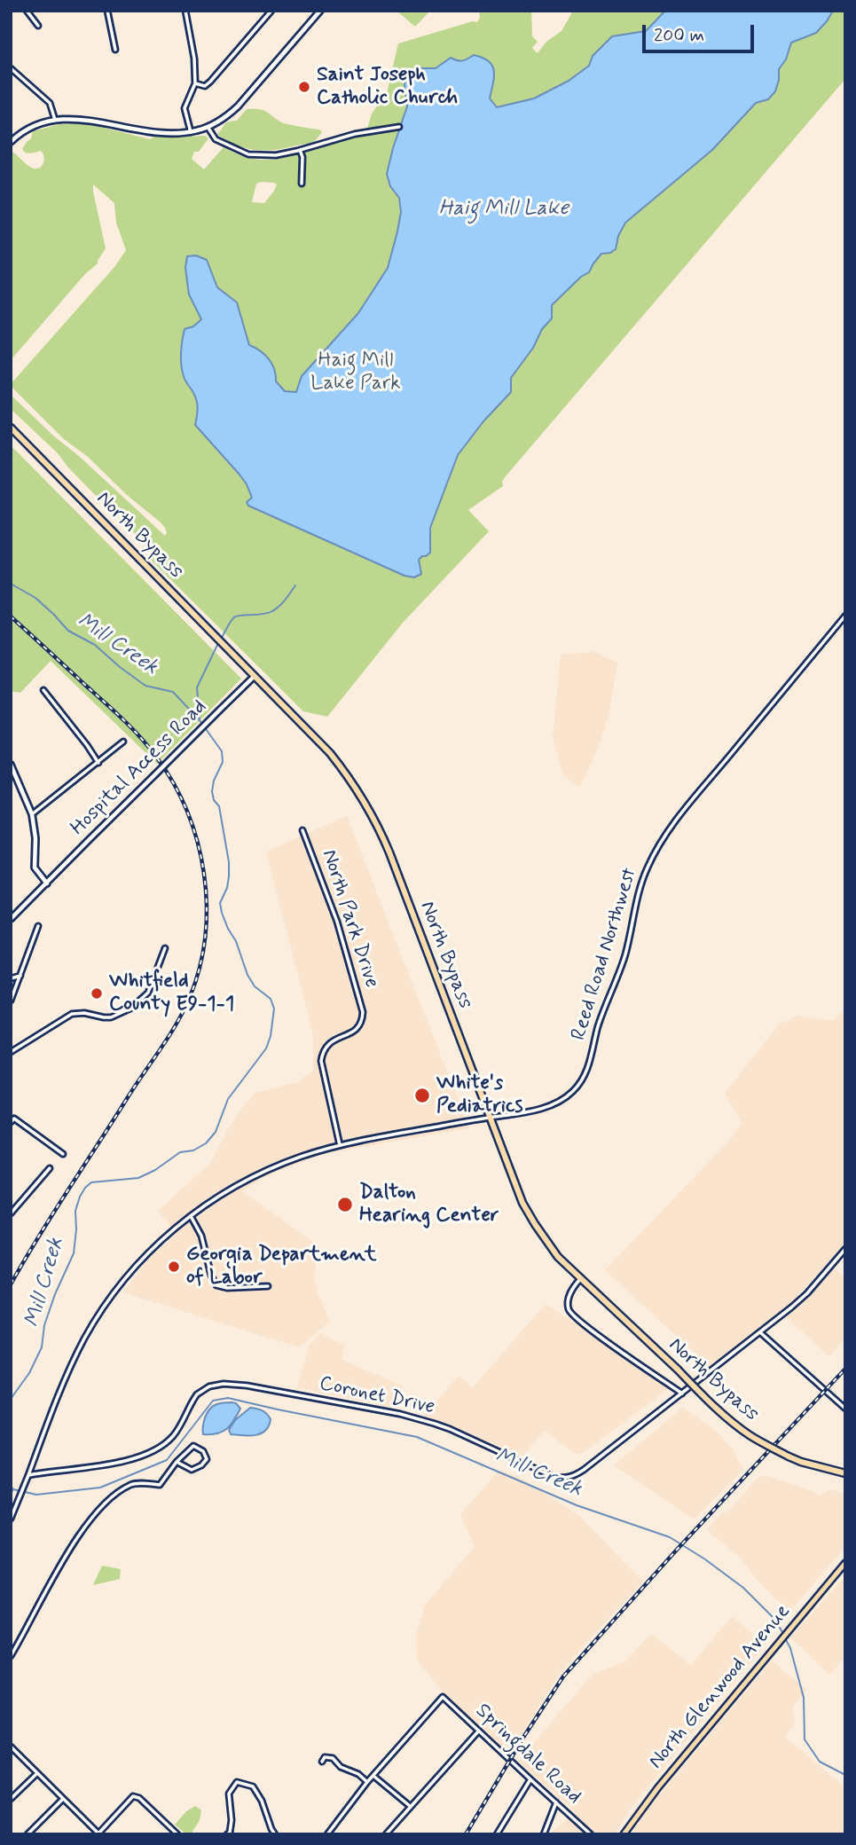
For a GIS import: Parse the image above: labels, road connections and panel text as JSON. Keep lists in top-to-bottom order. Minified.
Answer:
{"streets":{"highway":["North Bypass"],"main road":["North Glenwood Avenue"],"street":["Hospital Access Road","North Park Drive","Reed Road Northwest","Coronet Drive","Springdale Road"]},"crossings":[["North Bypass","Hospital Access Road"],["North Bypass","Reed Road Northwest"],["North Park Drive","Reed Road Northwest"],["Reed Road Northwest","Coronet Drive"]],"water":["Haig Mill Lake","Mill Creek"],"parks":["Haig Mill Lake Park"],"places":["Saint Joseph Catholic Church","Whitfield County E9-1-1","White's Pediatrics","Dalton Hearing Center","Georgia Department of Labor"],"scale_bar":"200 m"}
